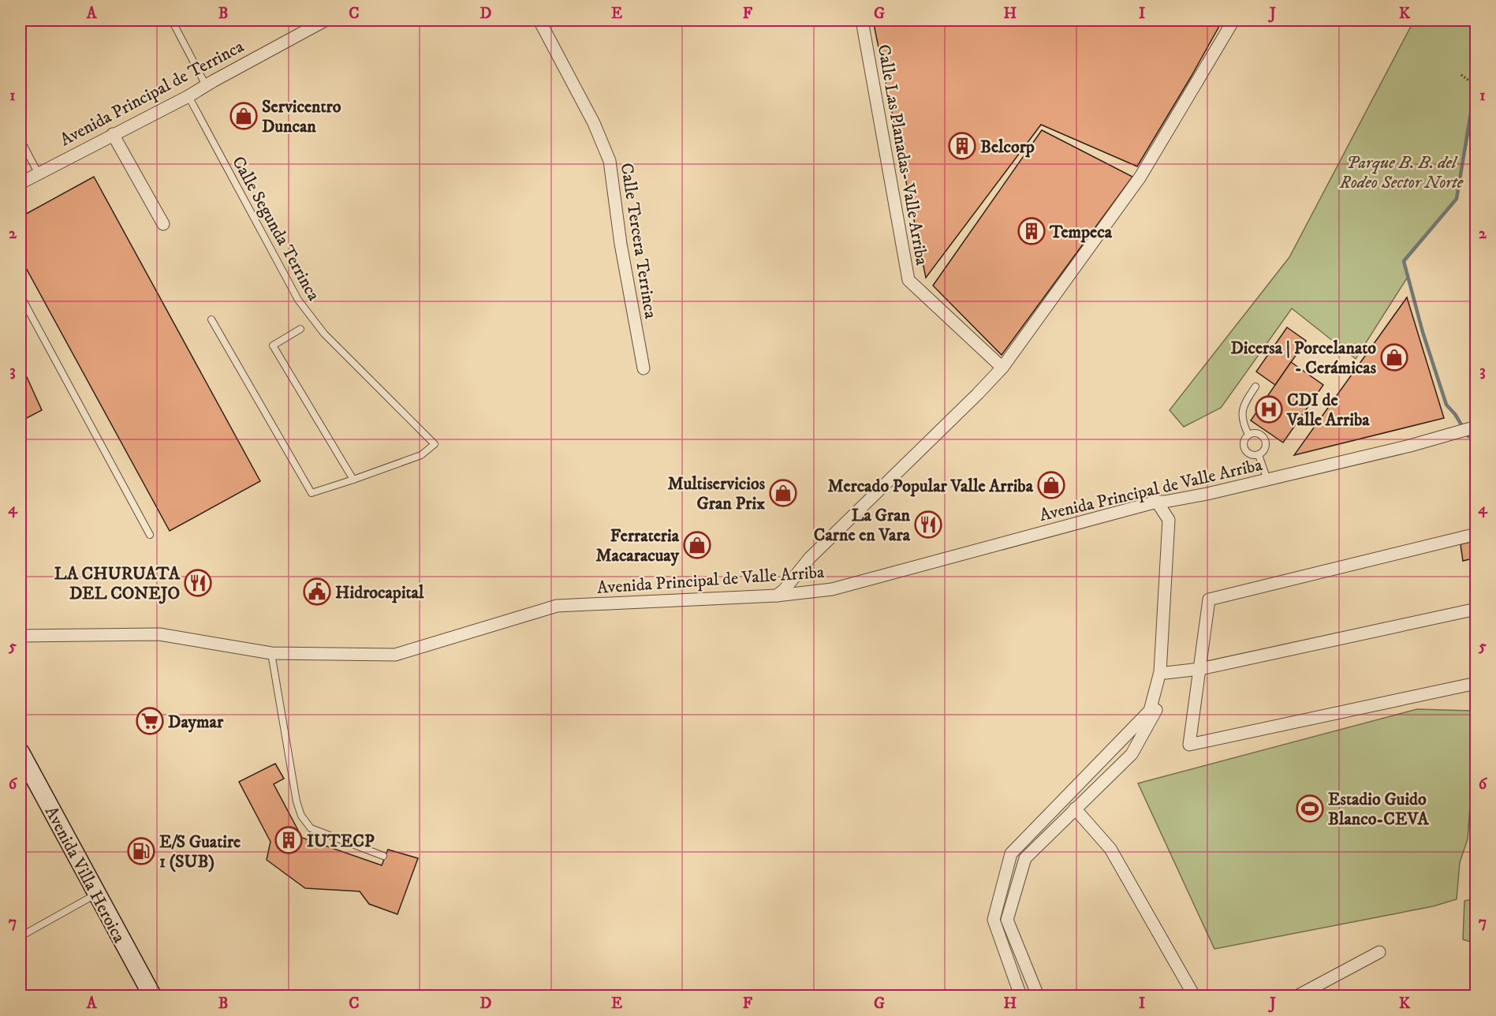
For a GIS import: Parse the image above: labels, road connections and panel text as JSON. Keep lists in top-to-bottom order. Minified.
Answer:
{"streets":{"main road":["Avenida Villa Heroica"],"street":["Avenida Principal de Terrinca","Calle Las Planadas- Valle Arriba","Calle Tercera Terrinca","Avenida Principal de Valle Arriba"],"lane":["Calle Segunda Terrinca"]},"crossings":[["Avenida Principal de Terrinca","Calle Segunda Terrinca"]],"parks":["Parque B. B. del Rodeo Sector Norte"],"places":{"shop":["Servicentro Duncan","Dicersa | Porcelanato - Cerámicas","Mercado Popular Valle Arriba","Multiservicios Gran Prix","Ferrateria Macaracuay"],"building":["Belcorp","Tempeca","IUTECP"],"hospital":["CDI de Valle Arriba"],"restaurant":["La Gran Carne en Vara","LA CHURUATA DEL CONEJO"],"public building":["Hidrocapital"],"supermarket":["Daymar"],"sports":["Estadio Guido Blanco-CEVA"],"fuel station":["E/S Guatire 1 (SUB)"]},"grid":{"columns":["A","B","C","D","E","F","G","H","I","J","K"],"rows":["1","2","3","4","5","6","7"]}}
